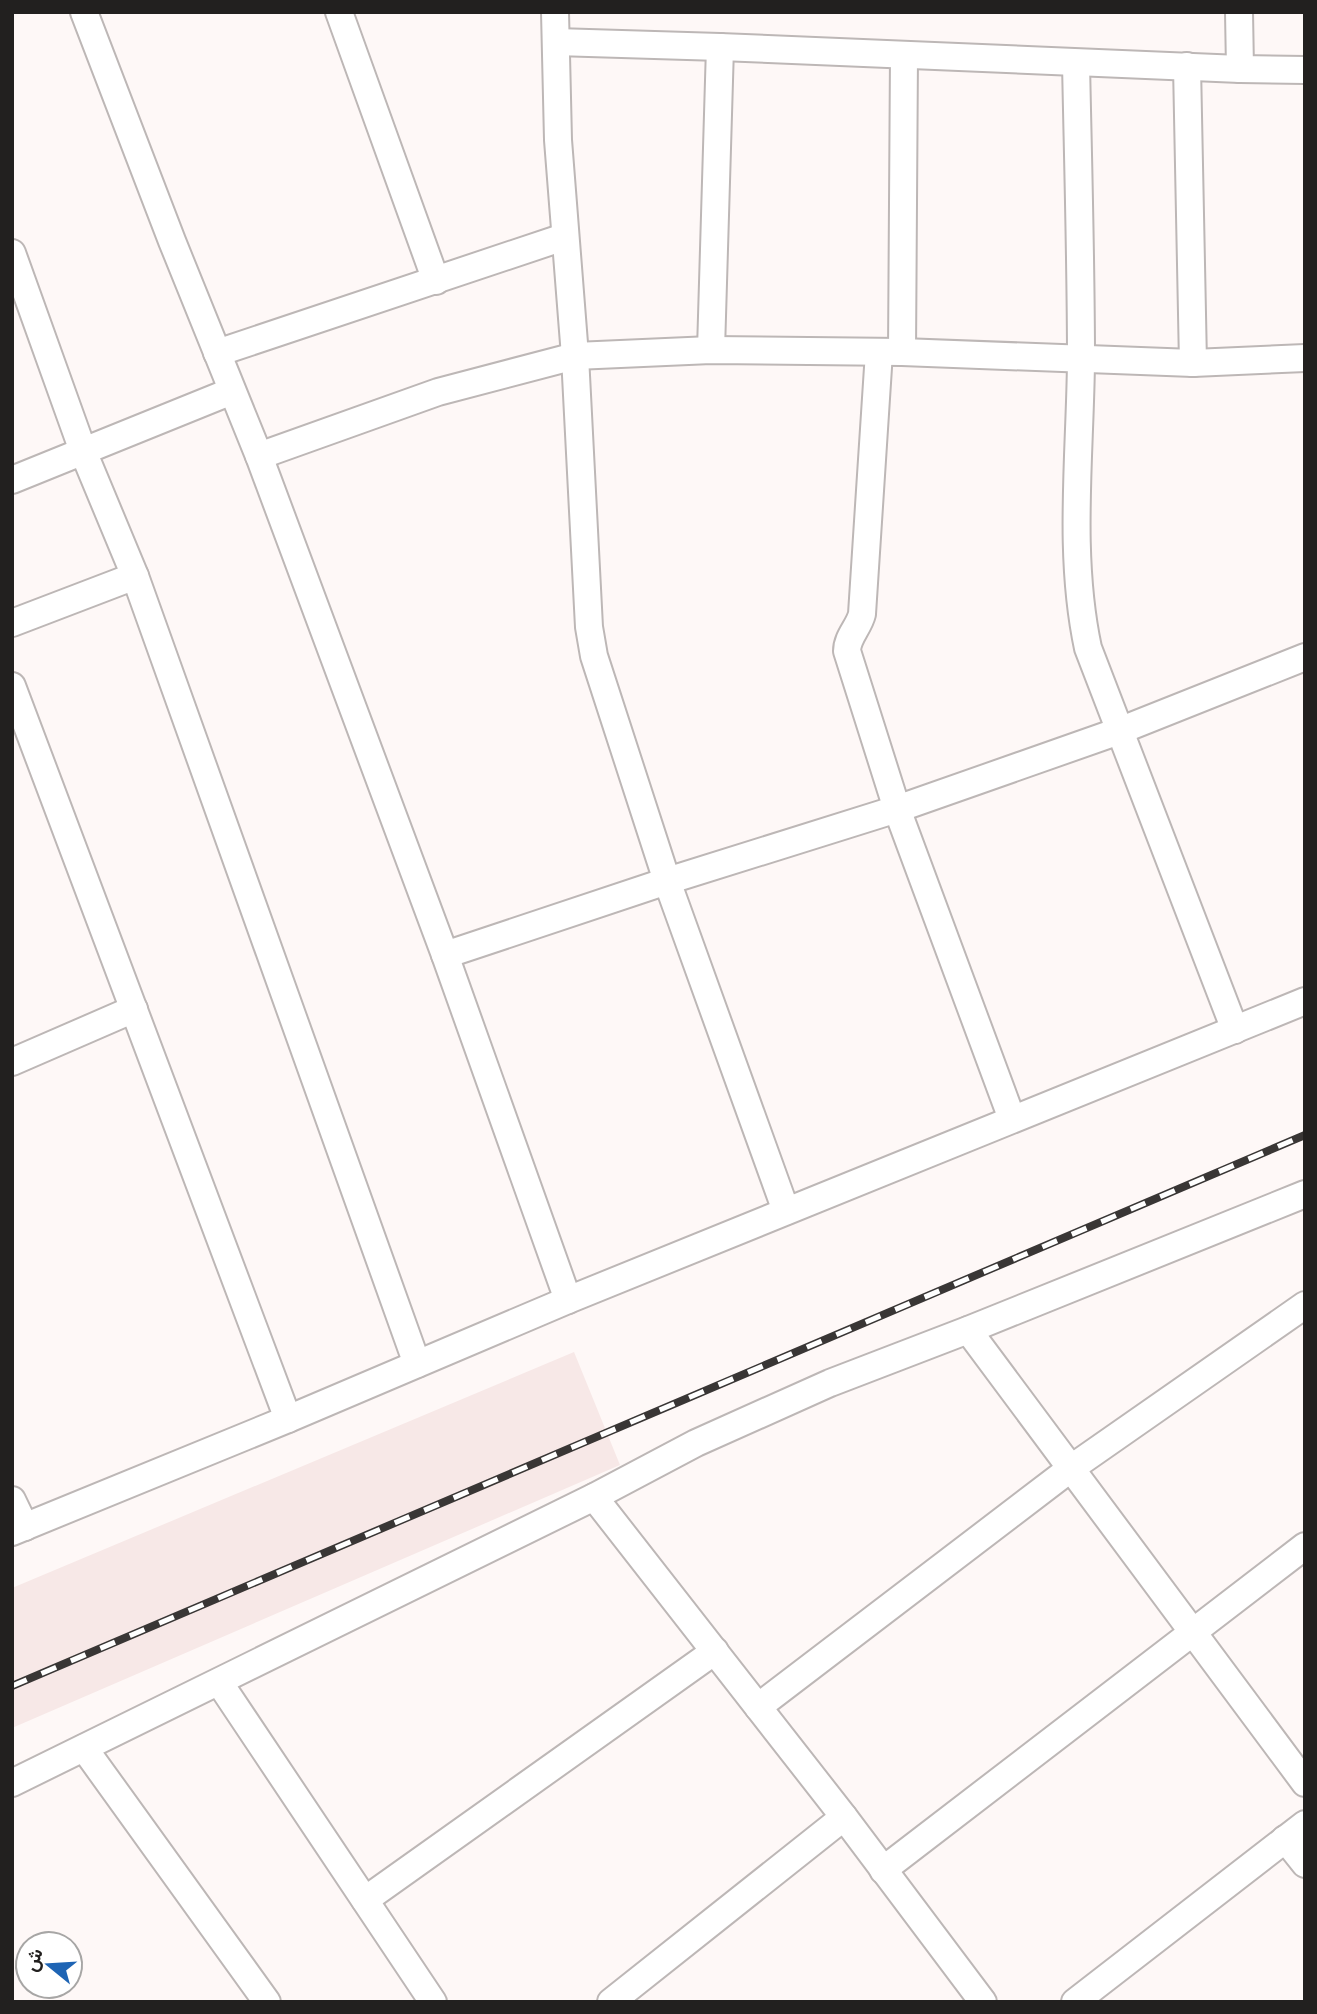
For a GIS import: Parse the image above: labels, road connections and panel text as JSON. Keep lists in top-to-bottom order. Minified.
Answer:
{"north":"left"}
